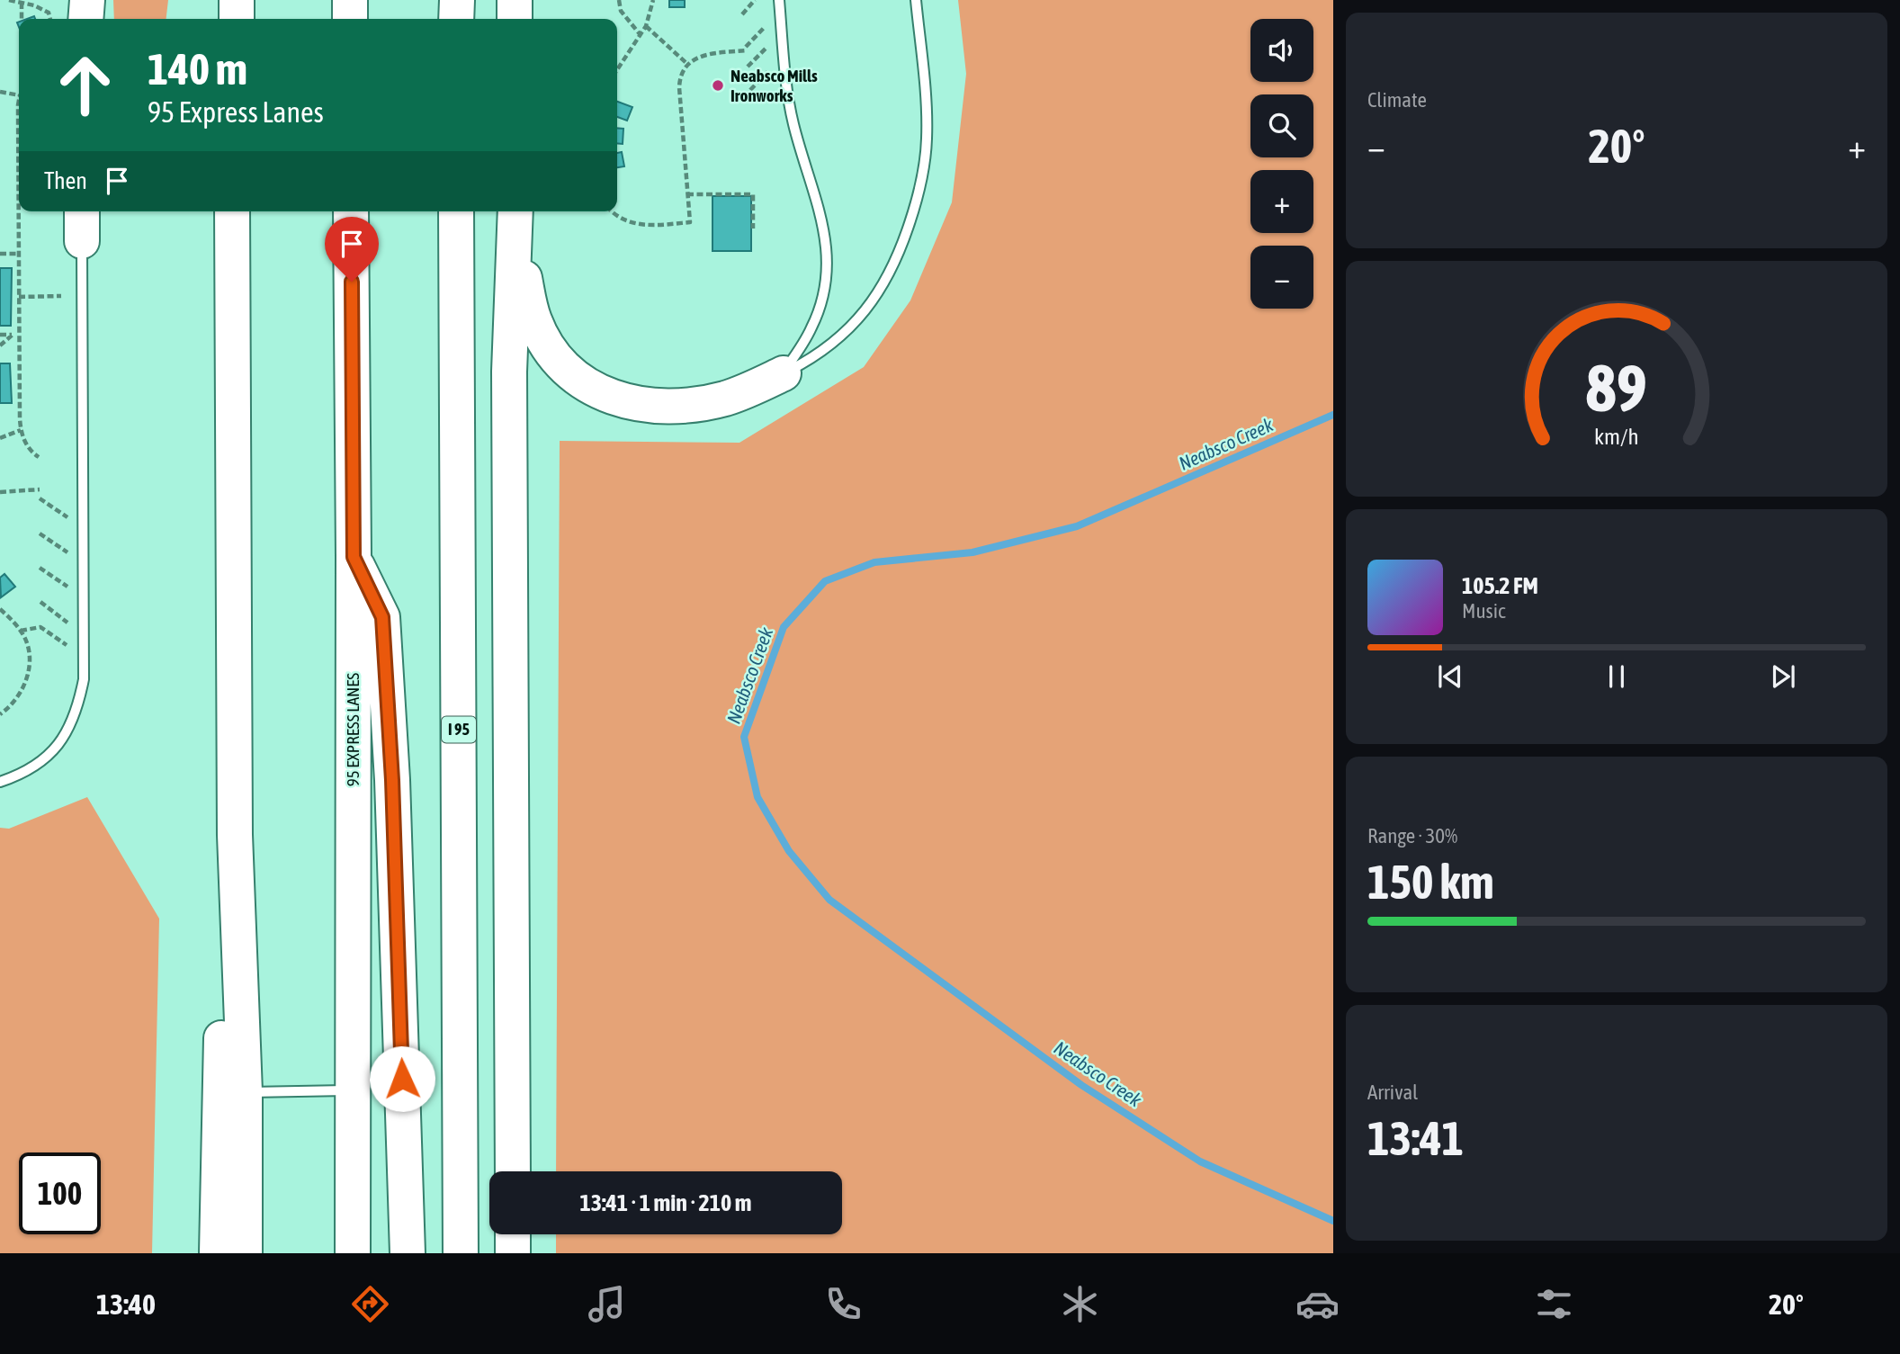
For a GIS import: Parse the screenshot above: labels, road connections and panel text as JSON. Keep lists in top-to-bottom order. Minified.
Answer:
{"streets":{"highway":["95 EXPRESS LANES","I 95"]},"water":["Neabsco Creek"],"places":["Neabsco Mills Ironworks"],"page":{"tile":["Climate",["Range · 30%","150 km"],["Arrival","13:41"]],"map_buttons":["+","−"],"turn":["140 m","95 Express Lanes"],"heat":["−","20°","+"],"then":"Then","song":["105.2 FM","Music"],"limit":"100","trip":"13:41 · 1 min · 210 m","tabs":["13:40","20°"],"gauge":["89","km/h"]}}
